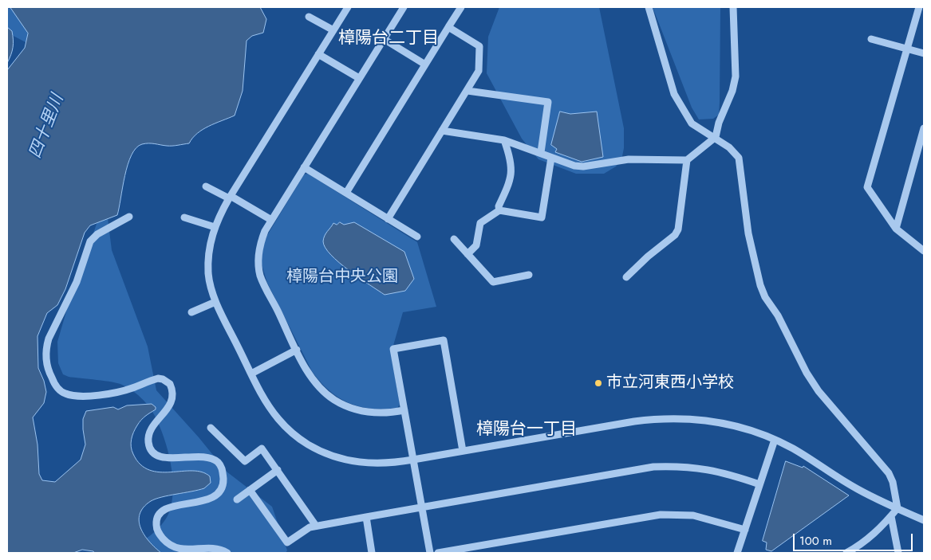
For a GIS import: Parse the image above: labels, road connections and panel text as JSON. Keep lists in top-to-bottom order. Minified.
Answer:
{"districts":["樟陽台二丁目","樟陽台一丁目"],"water":["四十里川"],"parks":["樟陽台中央公園"],"places":["市立河東西小学校"],"scale_bar":"100 m"}
